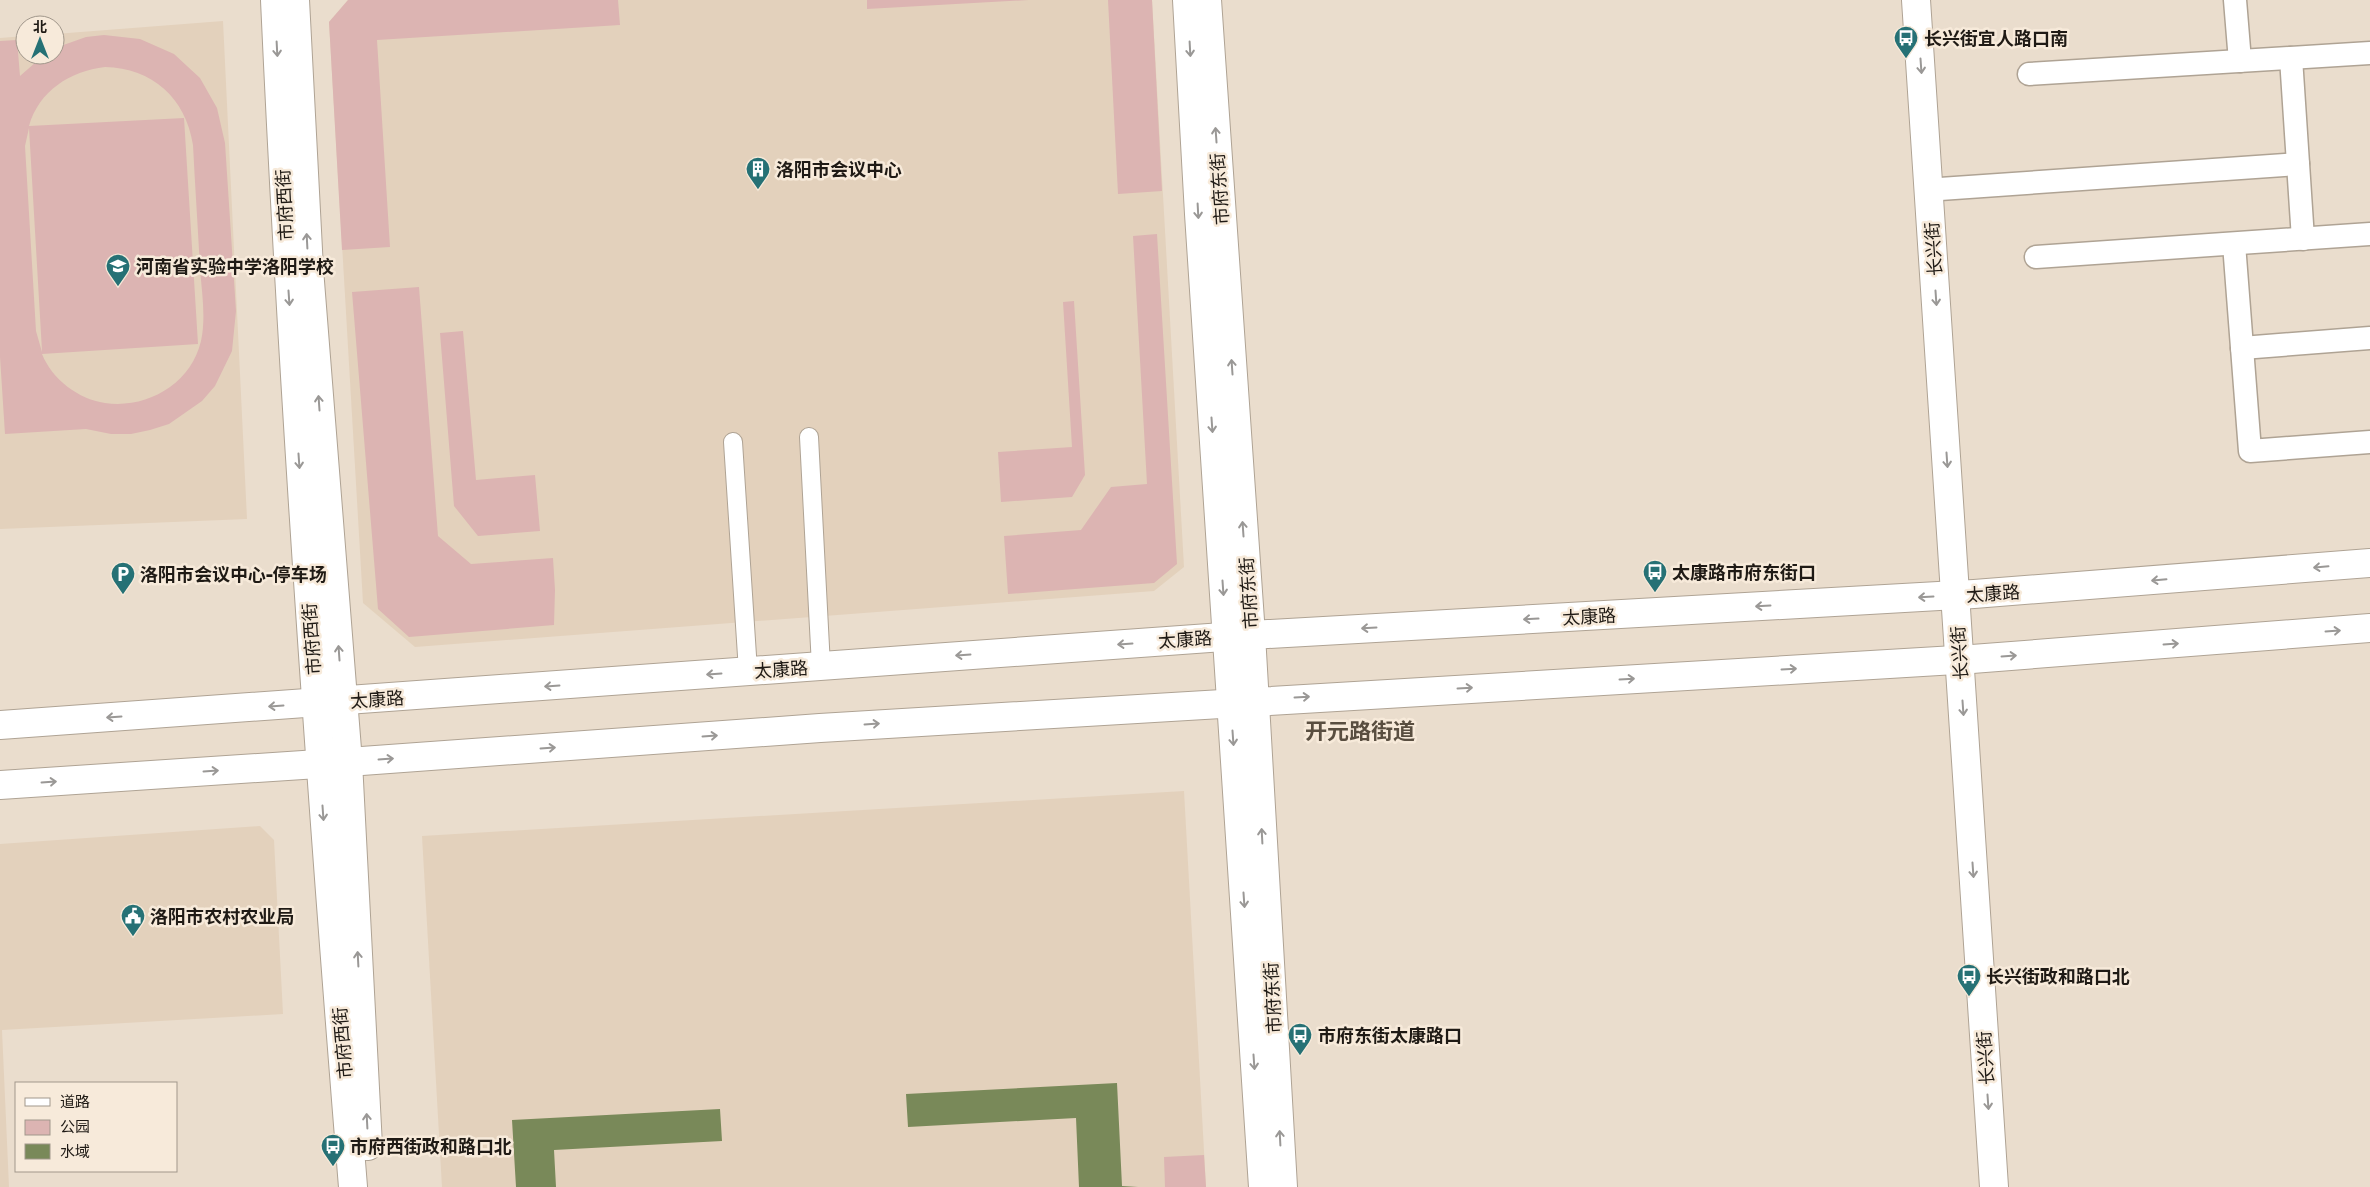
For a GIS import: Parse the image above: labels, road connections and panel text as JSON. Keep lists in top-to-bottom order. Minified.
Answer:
{"streets":{"main road":["市府东街","市府西街","长兴街","太康路"]},"crossings":[["市府东街","太康路"],["市府西街","太康路"],["长兴街","太康路"]],"districts":["开元路街道"],"places":{"bus stop":["长兴街宜人路口南","太康路市府东街口","长兴街政和路口北","市府东街太康路口","市府西街政和路口北"],"building":["洛阳市会议中心"],"school or university":["河南省实验中学洛阳学校"],"parking":["洛阳市会议中心-停车场"],"public building":["洛阳市农村农业局"]},"legend":["道路","公园","水域"],"north":"top"}
